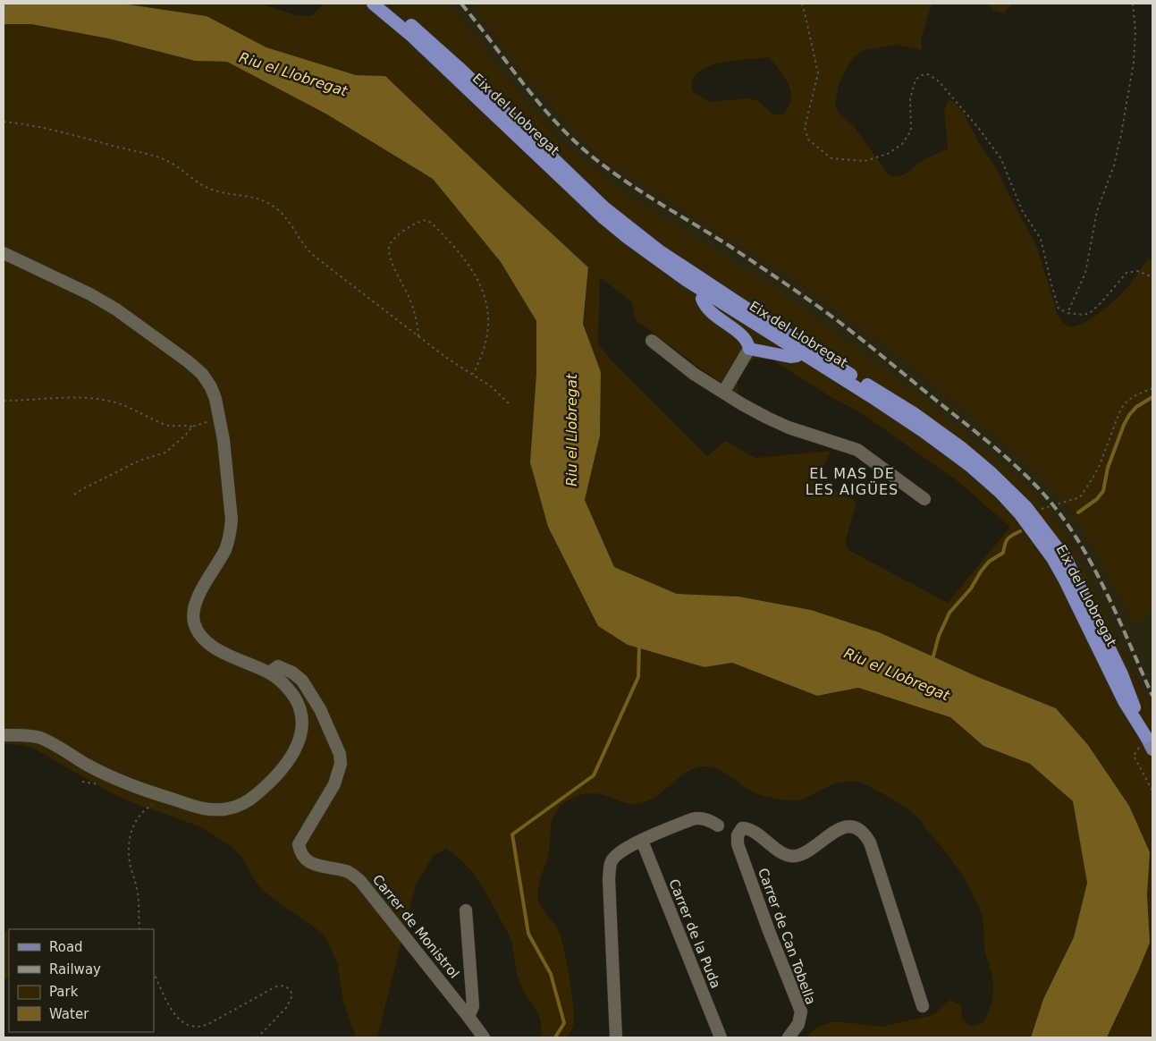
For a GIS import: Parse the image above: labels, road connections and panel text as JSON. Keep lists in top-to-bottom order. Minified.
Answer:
{"streets":{"highway":["Eix del Llobregat"],"street":["Carrer de Monistrol","Carrer de la Puda","Carrer de Can Tobella"]},"districts":["EL MAS DE LES AIGÜES"],"water":["Riu el Llobregat"],"legend":["Road","Railway","Park","Water"]}
